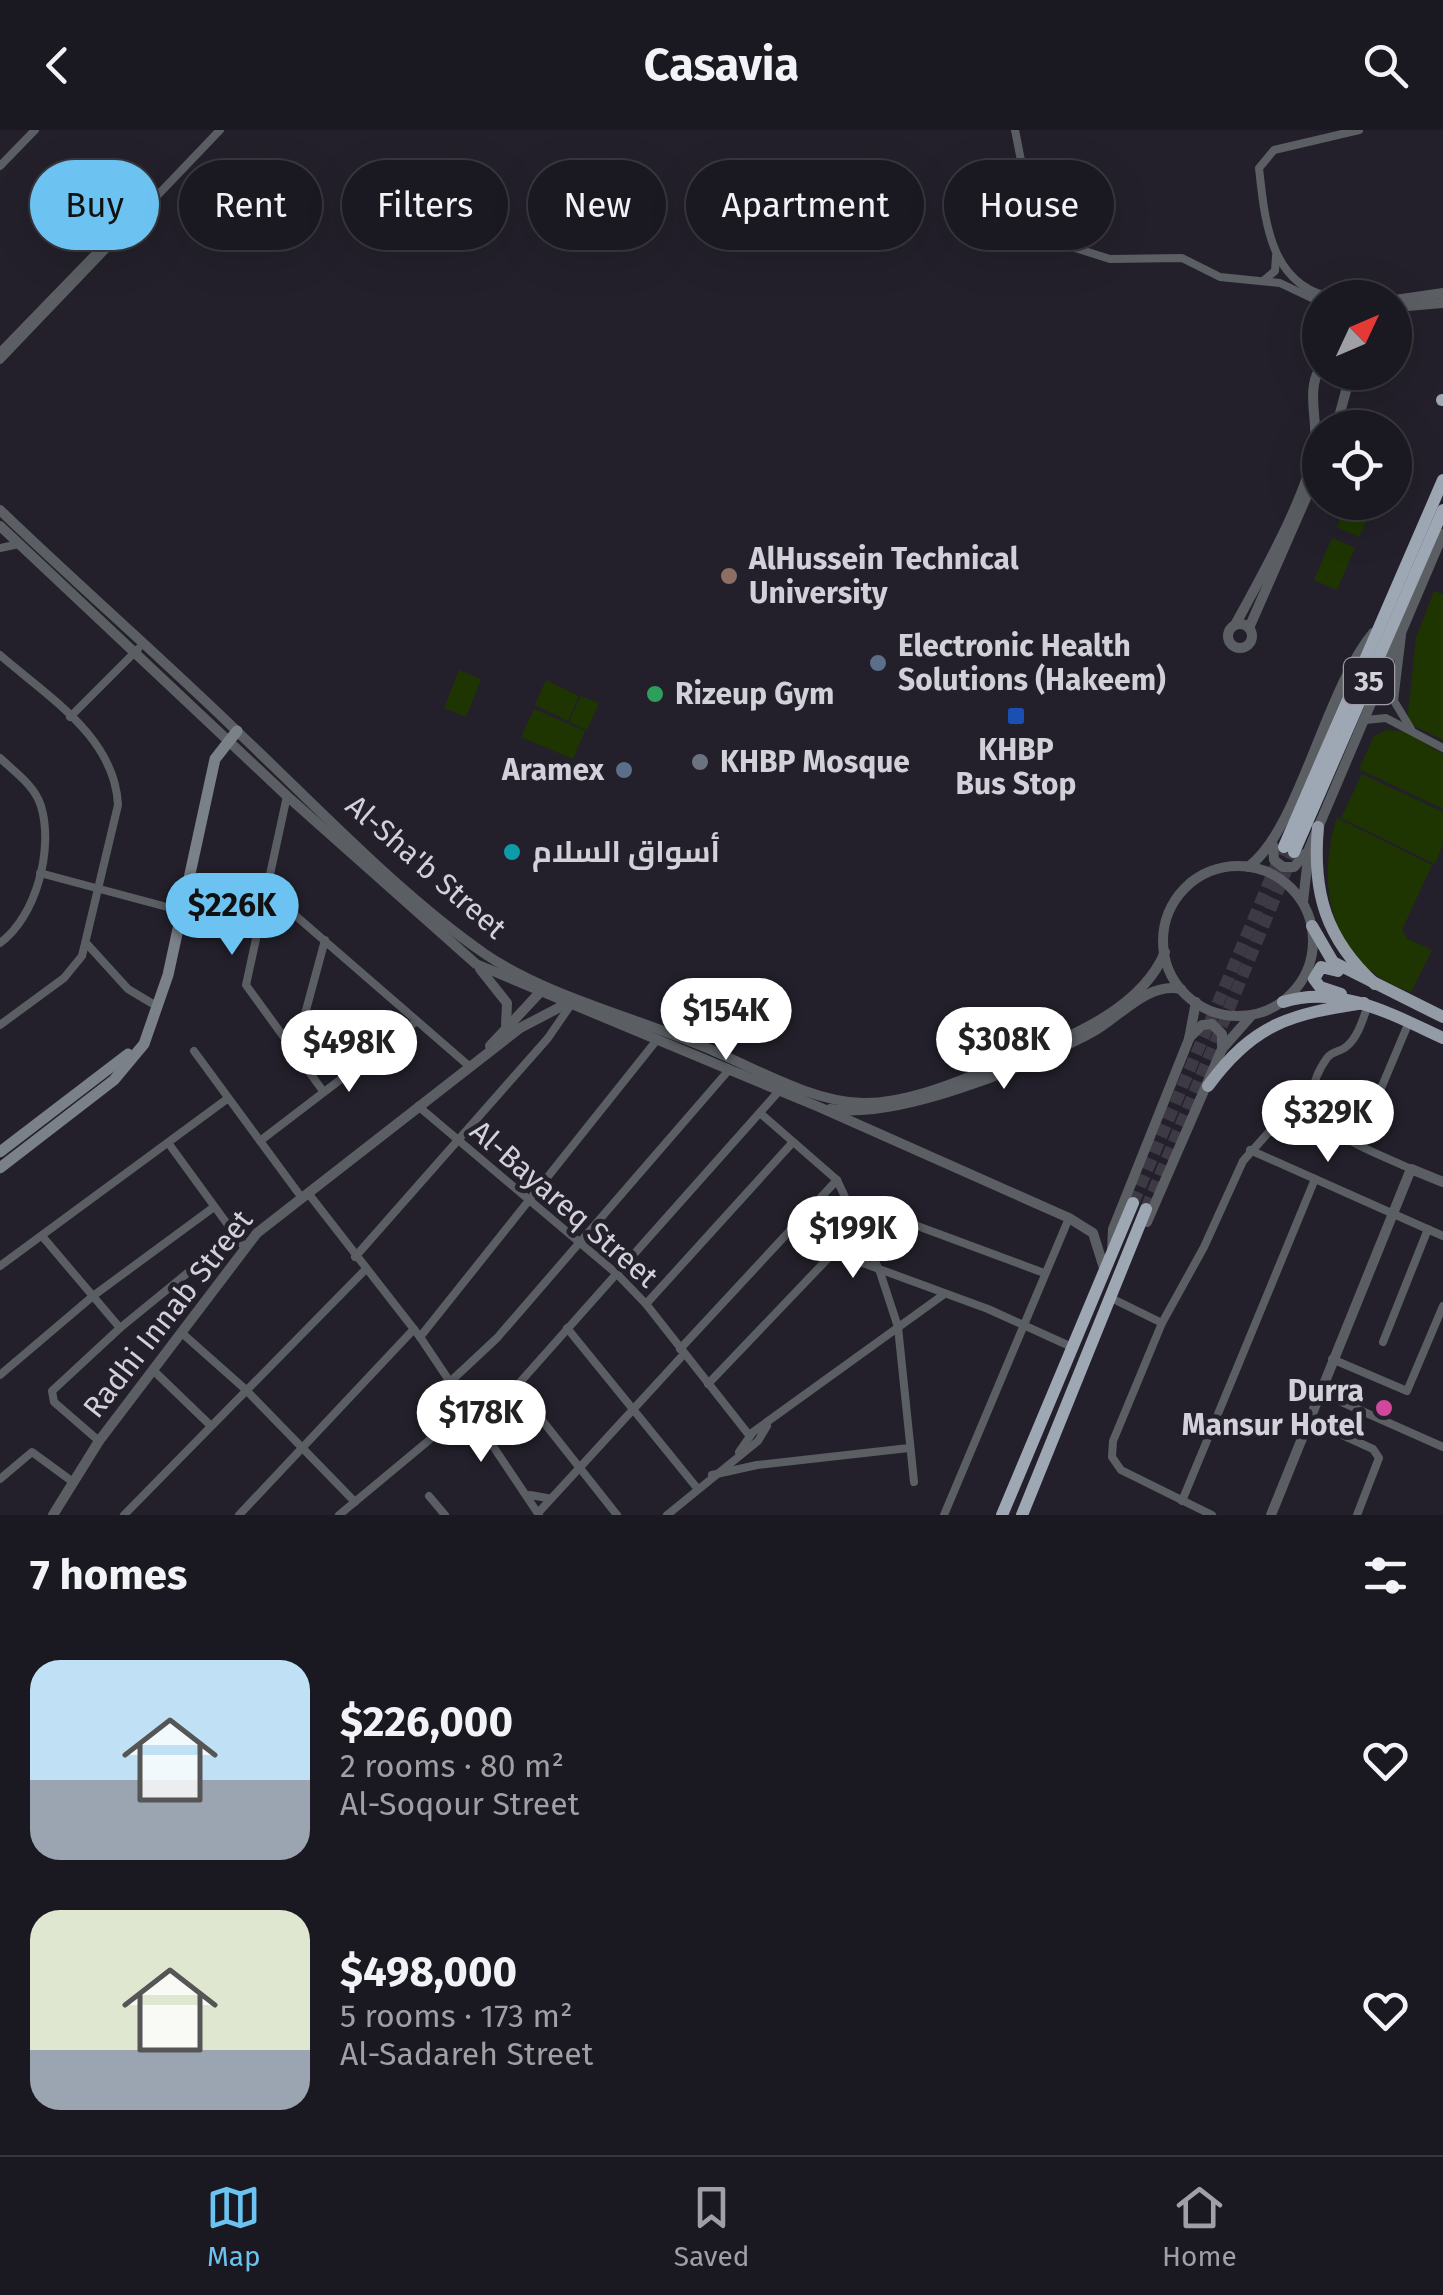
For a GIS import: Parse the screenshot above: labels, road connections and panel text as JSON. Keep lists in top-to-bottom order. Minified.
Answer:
{"streets":{"highway":["35"],"street":["Al-Sha'b Street","Al-Bayareq Street","Radhi Innab Street"]},"crossings":[["Al-Sha'b Street","Radhi Innab Street"],["Al-Bayareq Street","Radhi Innab Street"]],"places":{"other":["AlHussein Technical University","Electronic Health Solutions (Hakeem)","Rizeup Gym","KHBP Mosque","Aramex","أسواق السلام","Durra Mansur Hotel"],"transit":["KHBP Bus Stop"]},"north":"top right","page":{"header":"Casavia","chip":["Buy","Rent","Filters","New","Apartment","House"],"price":["$226K","$154K","$308K","$498K","$329K","$199K","$178K"],"heading":"7 homes","list":[{"name":"$226,000","note":"2 rooms · 80 m² · Al-Soqour Street"},{"name":"$498,000","note":"5 rooms · 173 m² · Al-Sadareh Street"}],"tabs":["Map","Saved","Home"]}}
